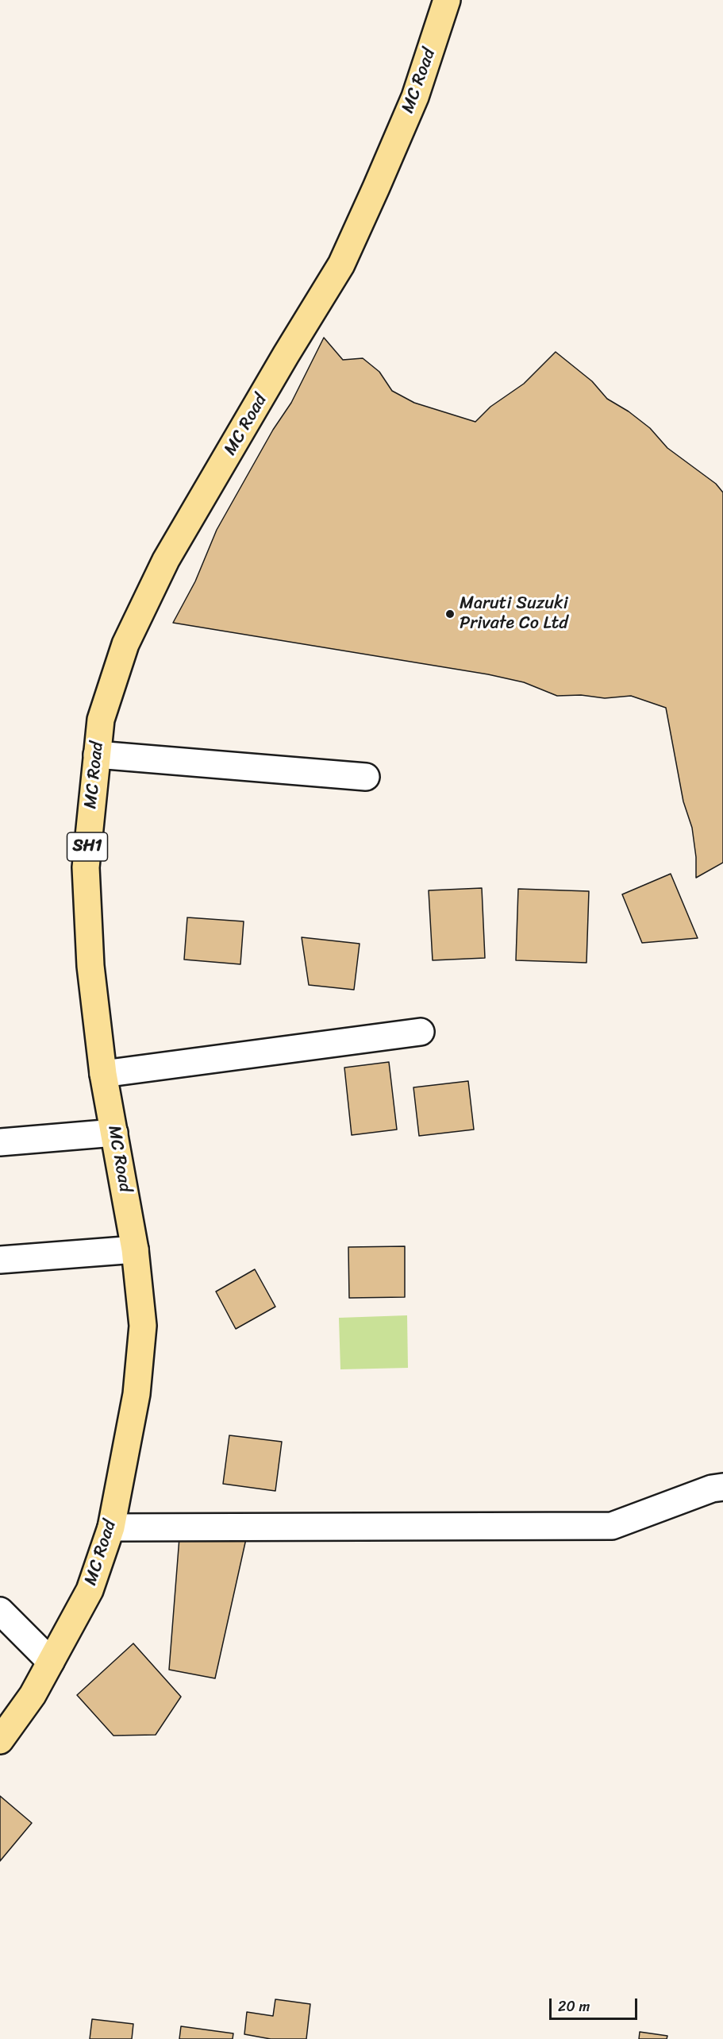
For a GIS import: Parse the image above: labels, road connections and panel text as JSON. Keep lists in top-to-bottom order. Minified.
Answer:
{"streets":{"main road":["MC Road","SH1"]},"places":["Maruti Suzuki Private Co Ltd"],"scale_bar":"20 m"}
